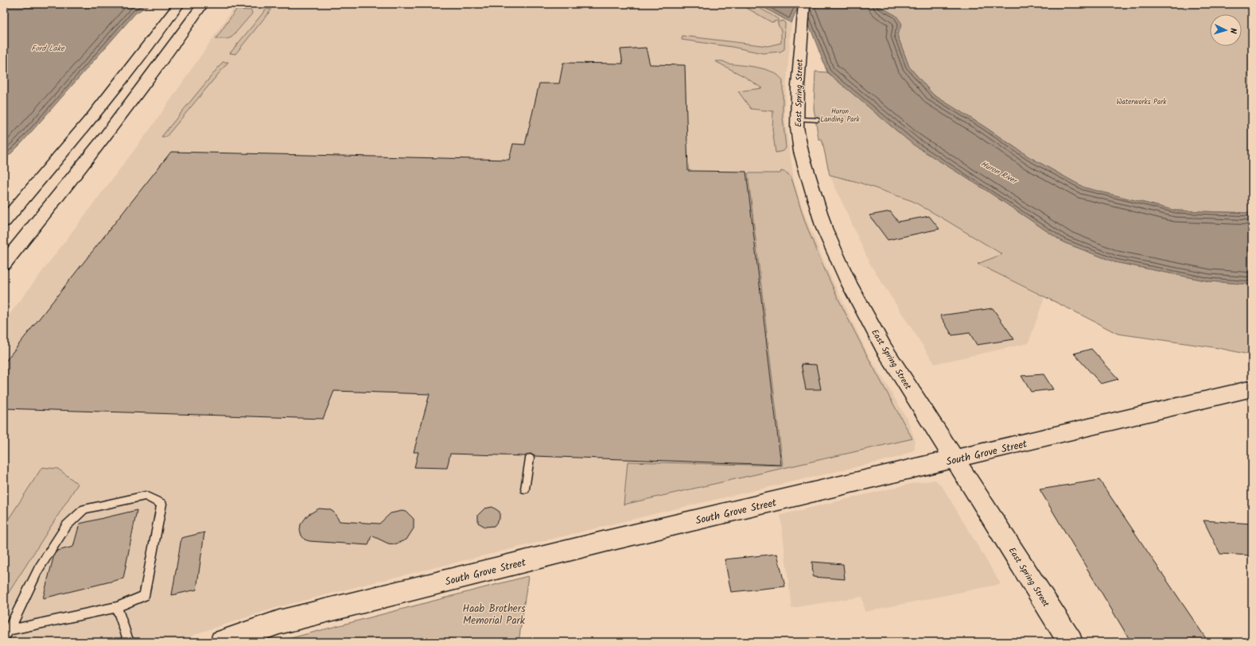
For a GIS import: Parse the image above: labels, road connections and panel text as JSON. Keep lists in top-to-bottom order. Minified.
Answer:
{"streets":{"main road":["East Spring Street","South Grove Street"]},"crossings":[["East Spring Street","South Grove Street"]],"water":["Ford Lake","Huron River"],"parks":["Waterworks Park","Huron Landing Park","Haab Brothers Memorial Park"],"north":"right"}
